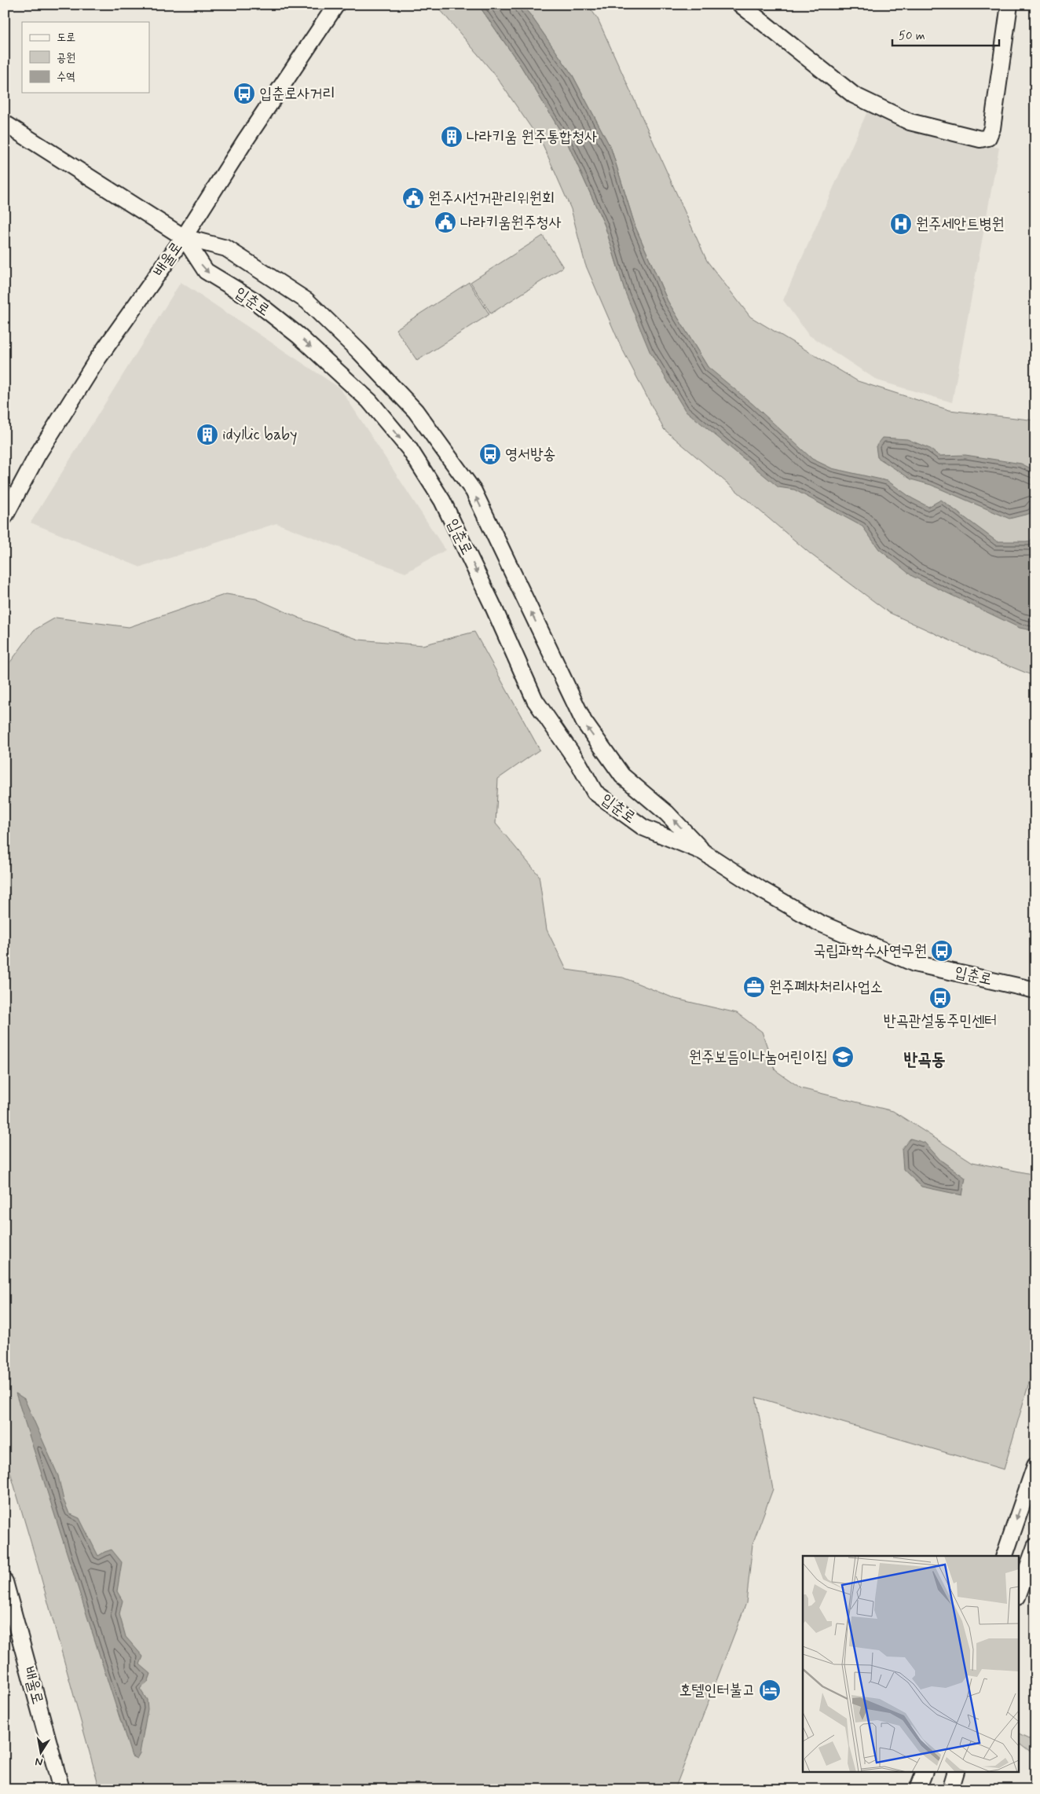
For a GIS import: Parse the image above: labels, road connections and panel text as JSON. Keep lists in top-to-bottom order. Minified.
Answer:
{"streets":{"street":["배울로","입춘로"]},"crossings":[["배울로","입춘로"]],"districts":["반곡동"],"places":{"bus stop":["입춘로사거리","영서방송","국립과학수사연구원","반곡관설동주민센터"],"building":["나라키움 원주통합청사","idyllic baby"],"public building":["원주시선거관리위원회","나라키움원주청사"],"hospital":["원주세안트병원"],"office":["원주폐차처리사업소"],"school or university":["원주보듬이나눔어린이집"],"hotel":["호텔인터불고"]},"legend":["도로","공원","수역"],"scale_bar":"50 m","north":"bottom"}
